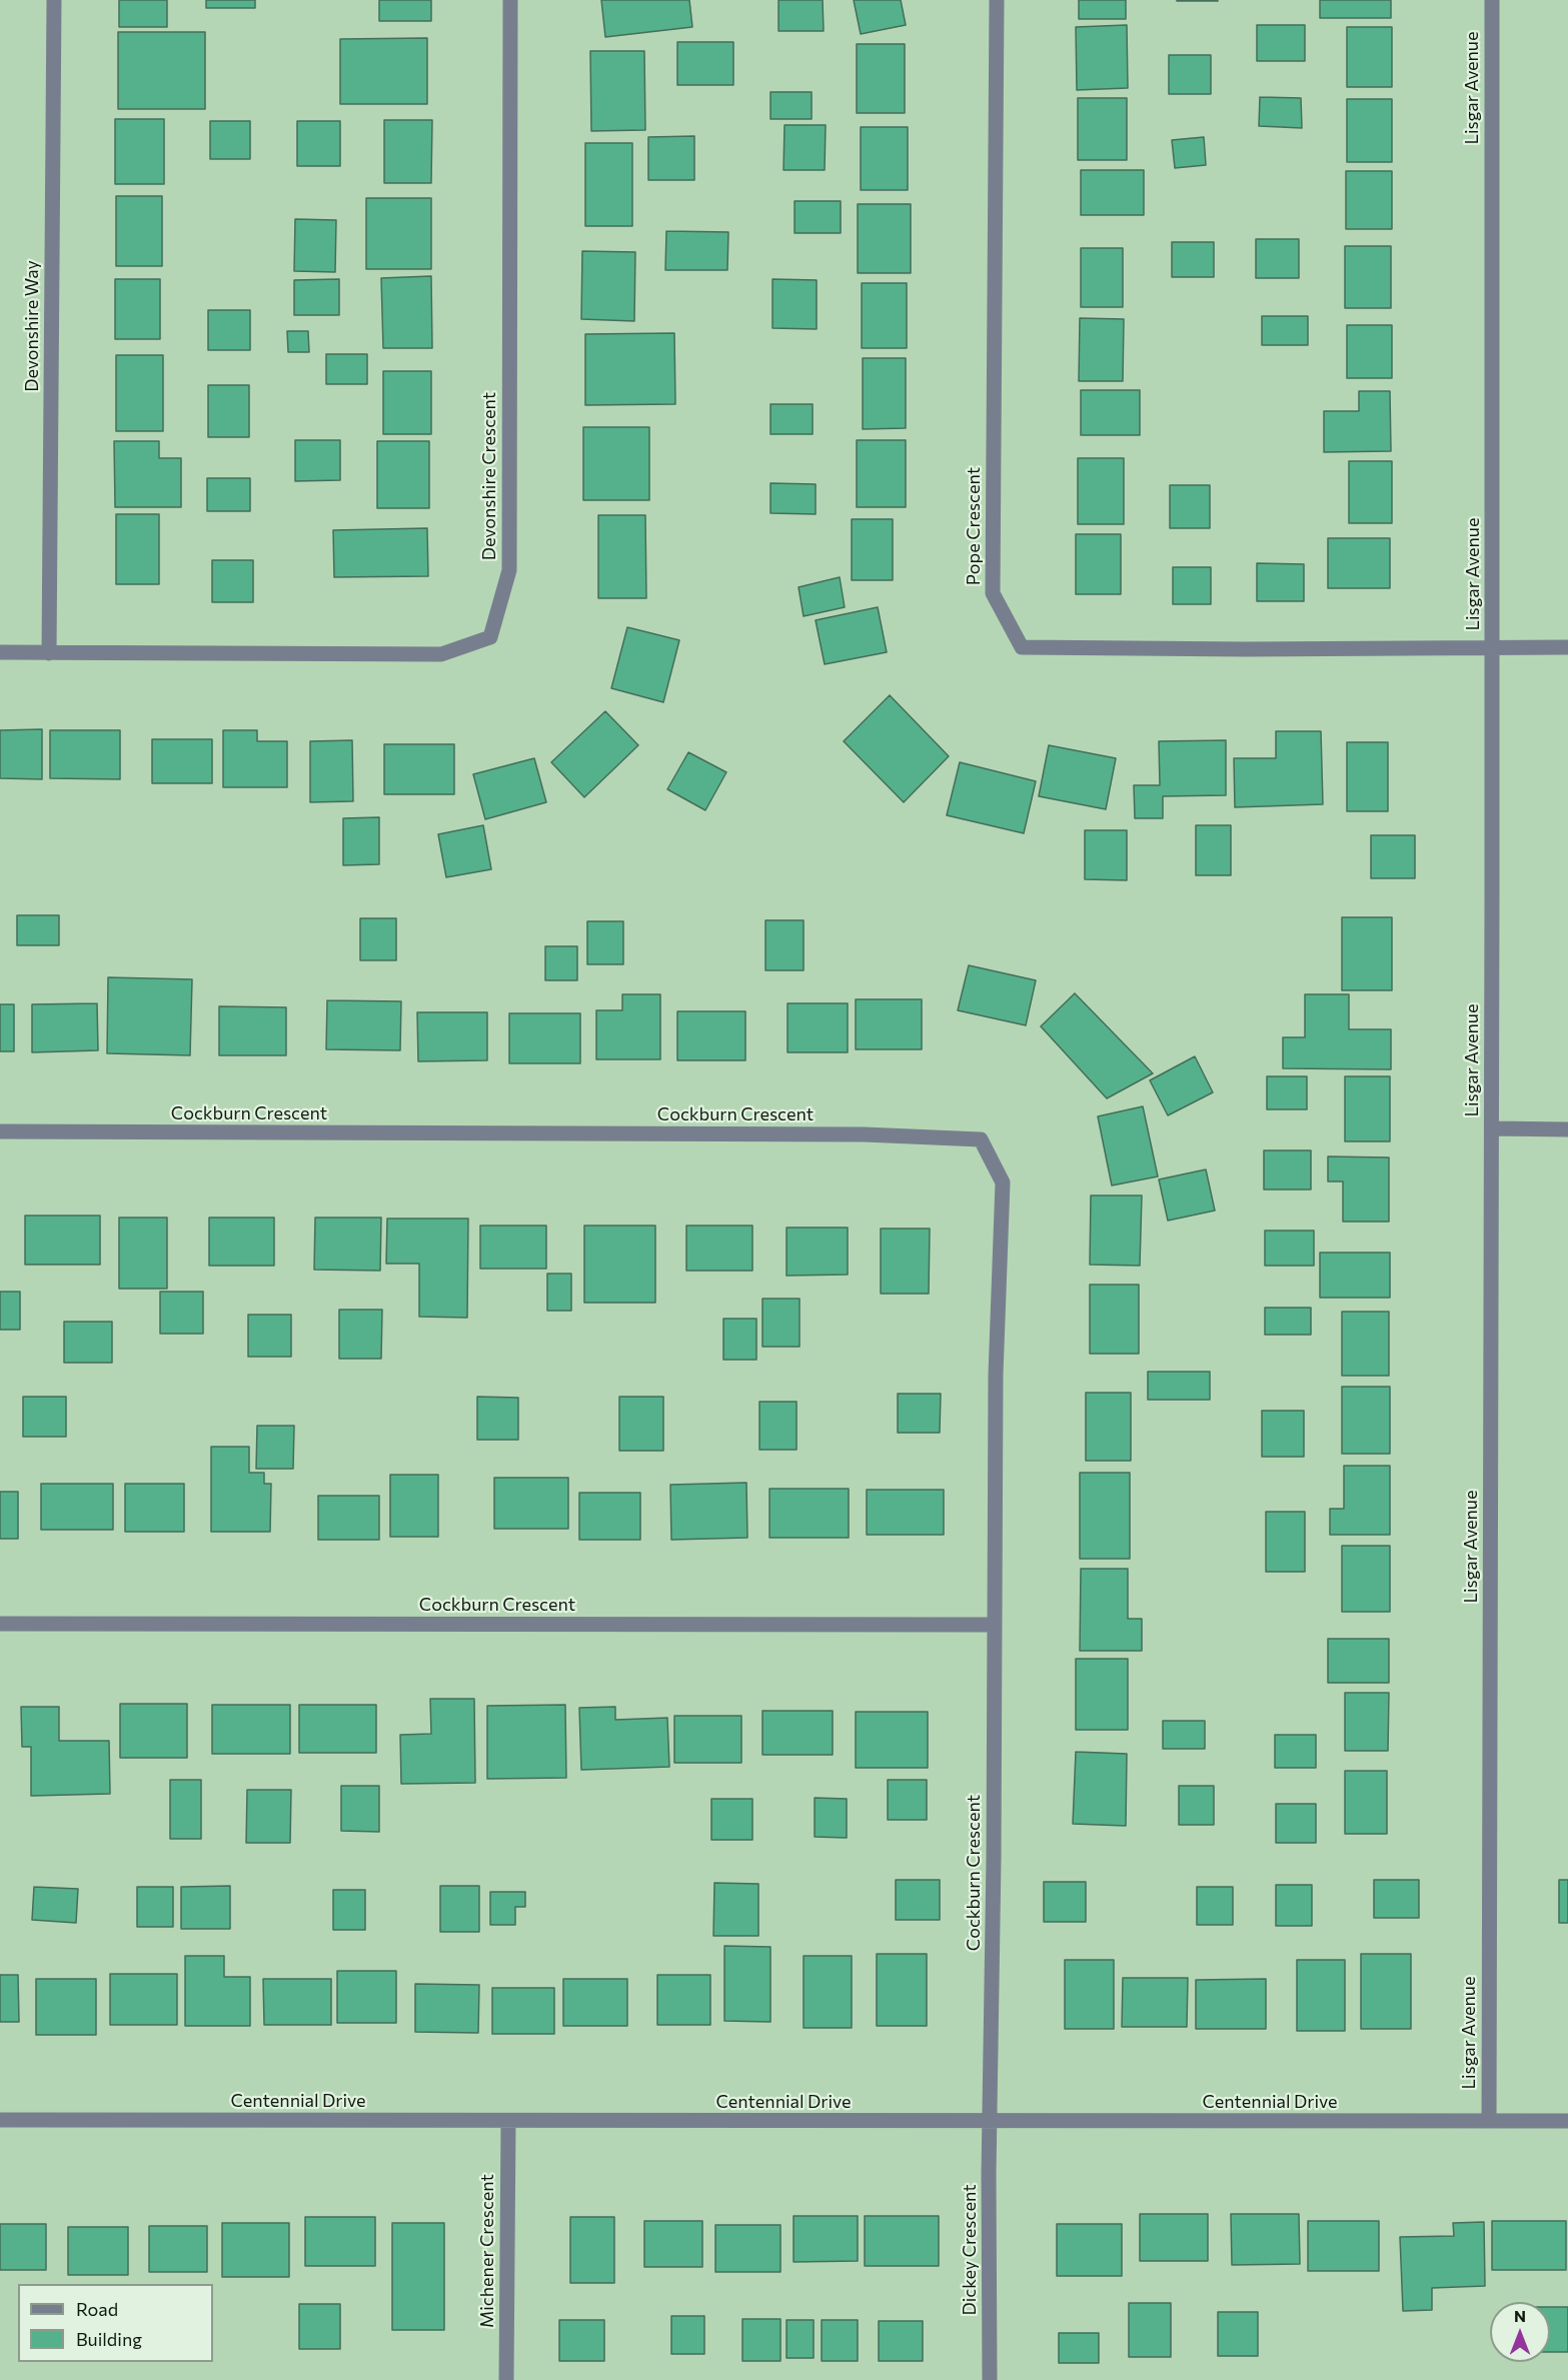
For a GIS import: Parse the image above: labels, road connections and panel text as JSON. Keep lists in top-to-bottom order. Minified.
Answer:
{"streets":{"street":["Lisgar Avenue","Devonshire Way","Devonshire Crescent","Pope Crescent","Cockburn Crescent","Centennial Drive","Dickey Crescent","Michener Crescent"]},"crossings":[["Lisgar Avenue","Pope Crescent"],["Lisgar Avenue","Centennial Drive"],["Devonshire Way","Devonshire Crescent"],["Cockburn Crescent","Centennial Drive"],["Cockburn Crescent","Dickey Crescent"],["Centennial Drive","Dickey Crescent"],["Centennial Drive","Michener Crescent"]],"legend":["Road","Building"],"north":"top"}
